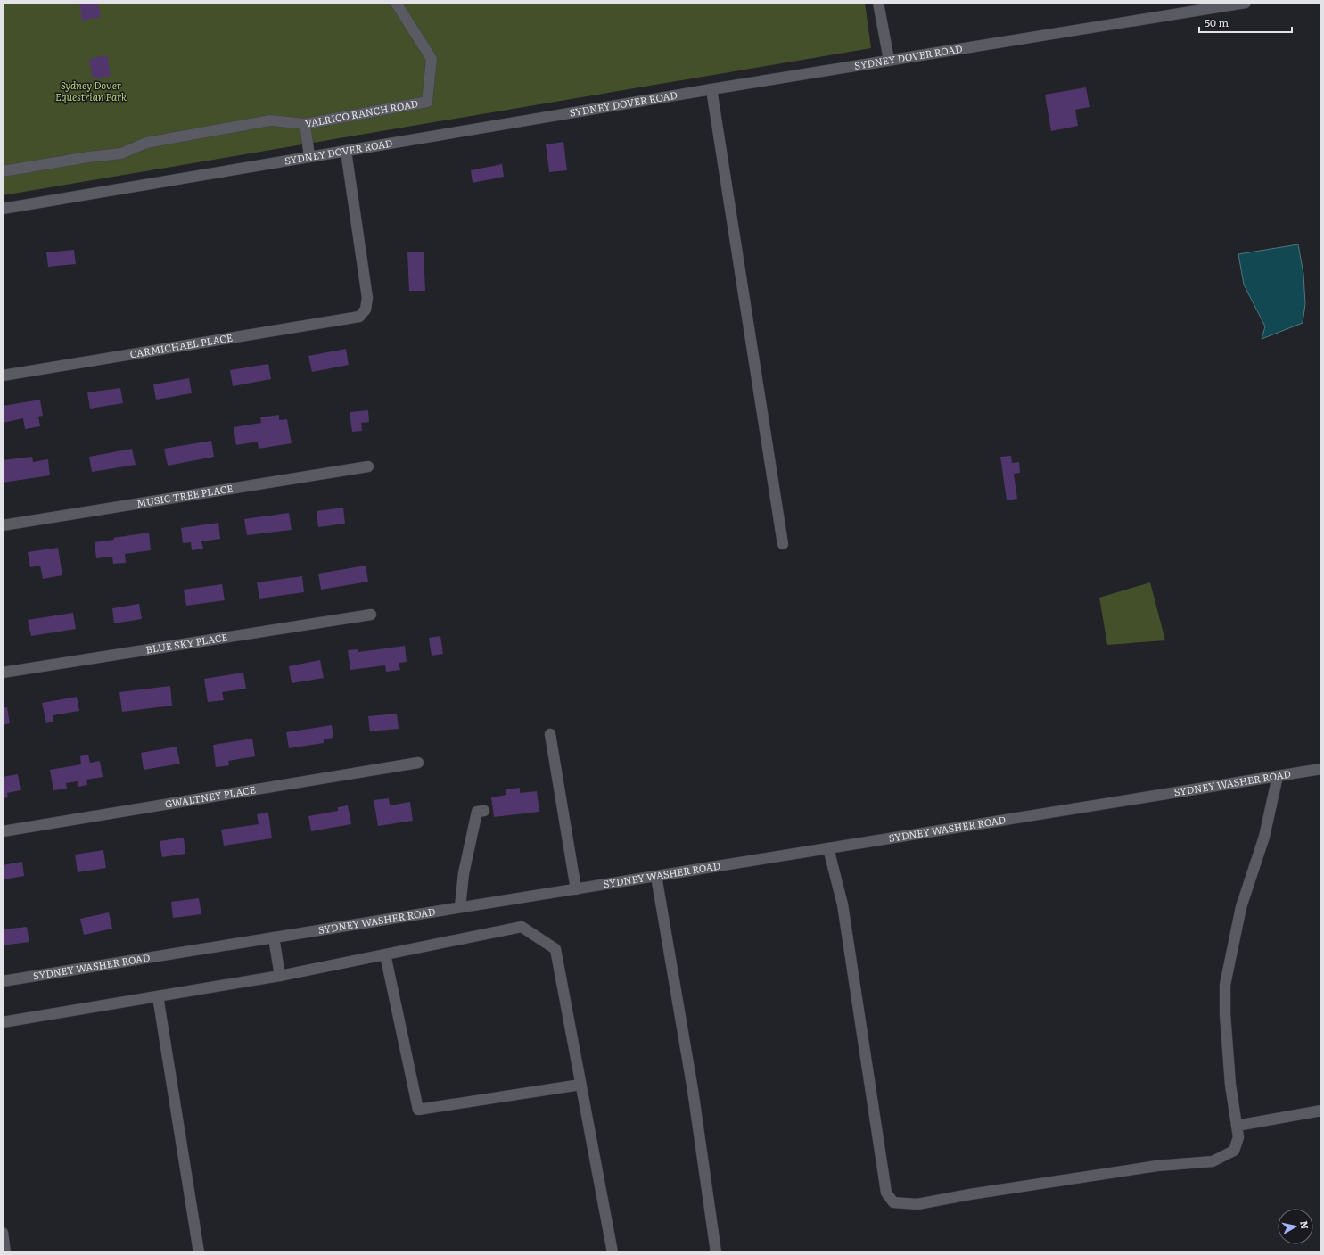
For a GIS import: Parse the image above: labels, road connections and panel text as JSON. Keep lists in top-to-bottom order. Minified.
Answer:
{"streets":{"street":["SYDNEY DOVER ROAD","VALRICO RANCH ROAD","CARMICHAEL PLACE","MUSIC TREE PLACE","BLUE SKY PLACE","SYDNEY WASHER ROAD","GWALTNEY PLACE"]},"crossings":[["SYDNEY DOVER ROAD","VALRICO RANCH ROAD"],["SYDNEY DOVER ROAD","CARMICHAEL PLACE"]],"parks":["Sydney Dover Equestrian Park"],"scale_bar":"50 m","north":"right"}
